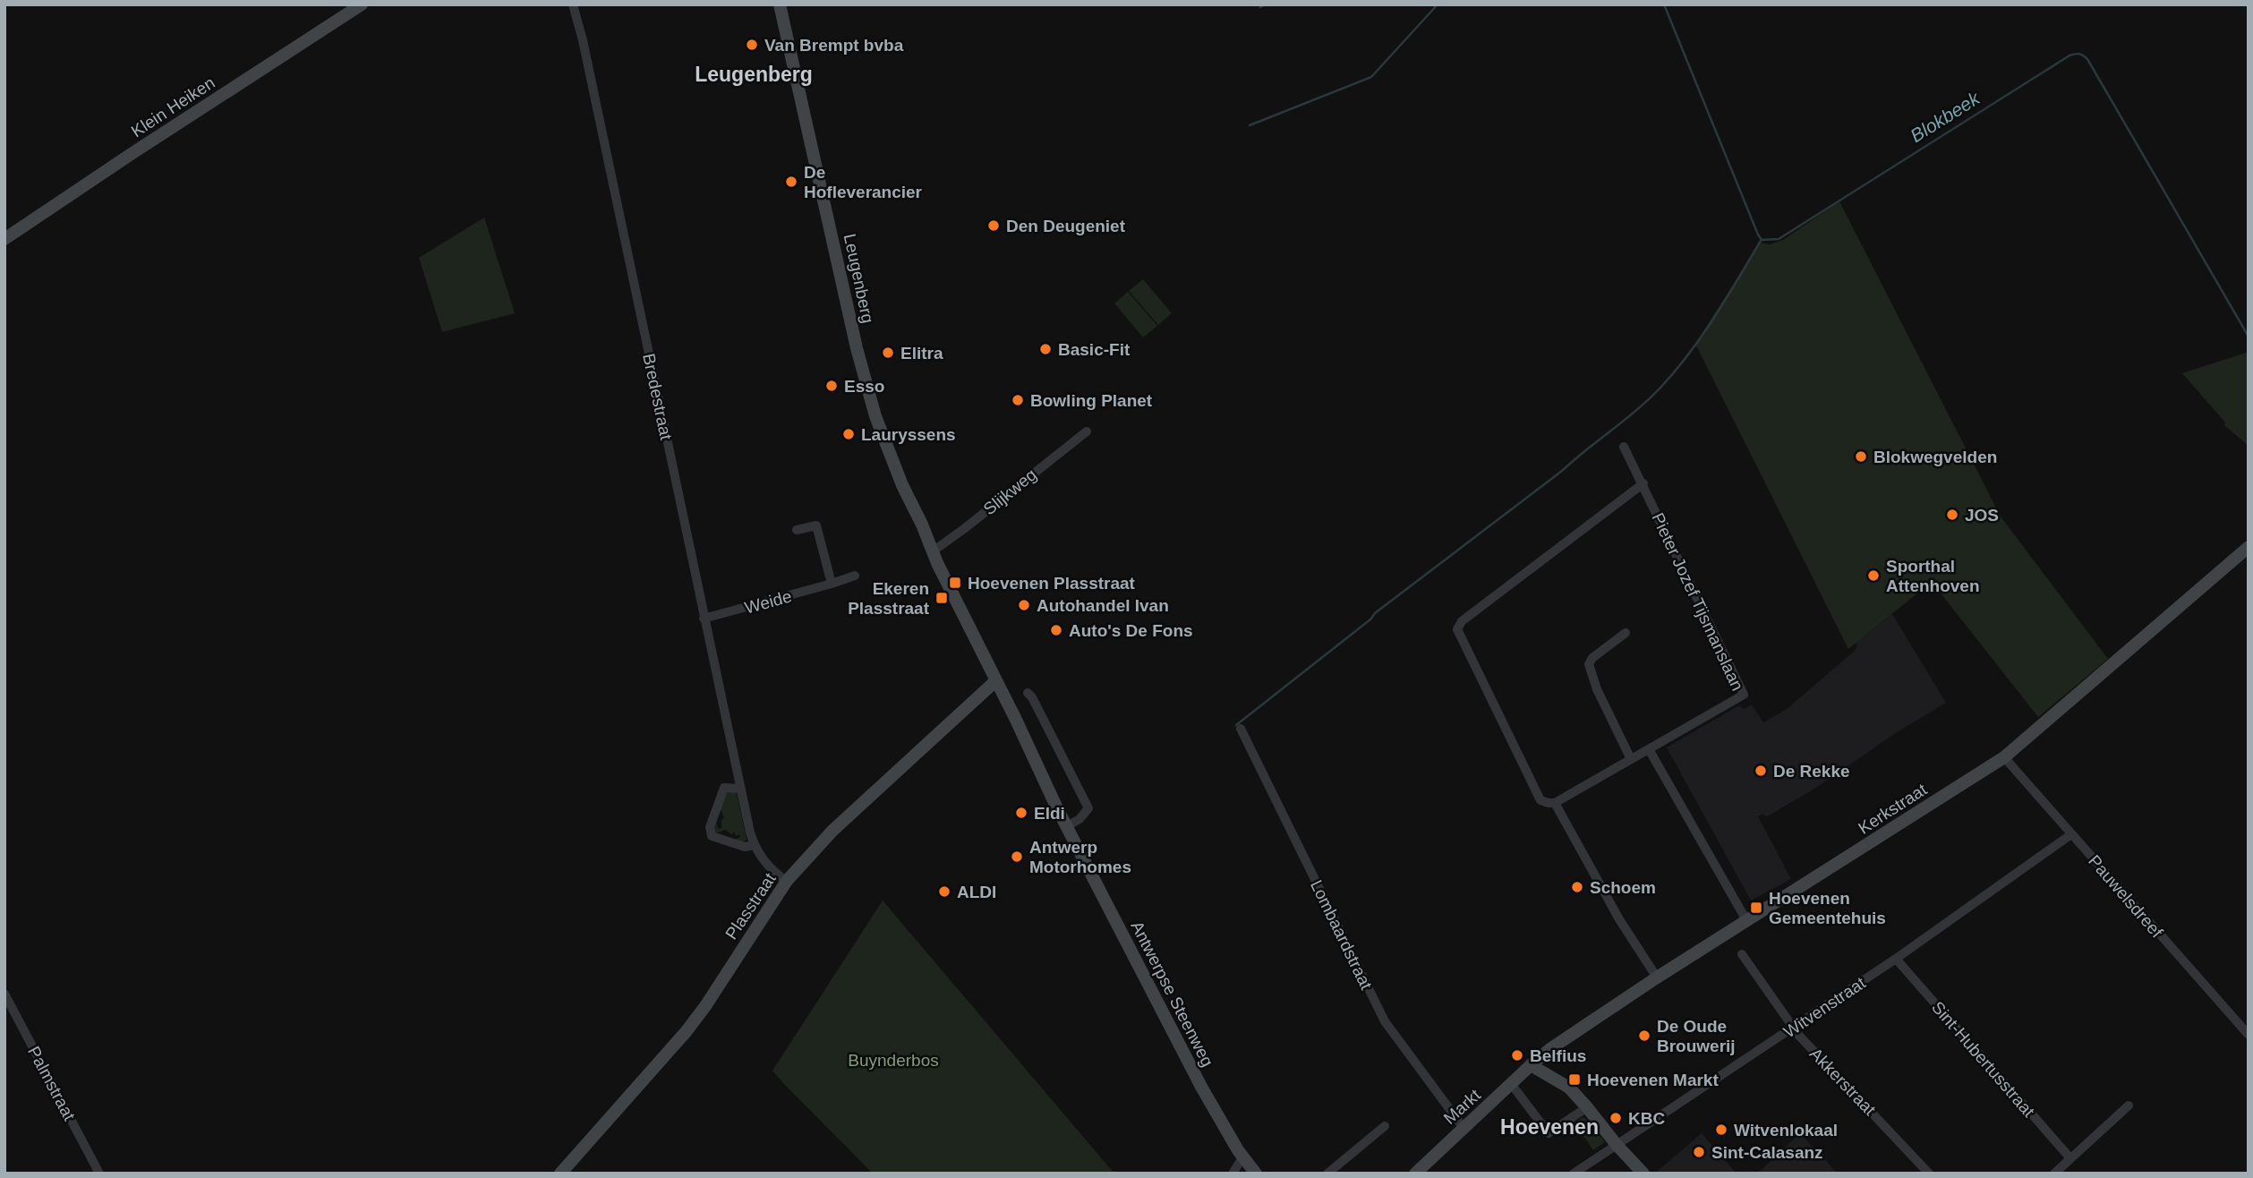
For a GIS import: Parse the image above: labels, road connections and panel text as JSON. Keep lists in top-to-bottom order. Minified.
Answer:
{"streets":{"main road":["Klein Heiken","Leugenberg","Kerkstraat","Plasstraat","Antwerpse Steenweg","Markt"],"street":["Bredestraat","Slijkweg","Weide","Pieter Jozef Tijsmanslaan","Pauwelsdreef","Lombaardstraat","Witvenstraat","Sint-Hubertusstraat","Akkerstraat","Palmstraat"]},"crossings":[["Leugenberg","Slijkweg"],["Leugenberg","Plasstraat"],["Leugenberg","Antwerpse Steenweg"],["Bredestraat","Weide"],["Bredestraat","Plasstraat"],["Kerkstraat","Pauwelsdreef"],["Kerkstraat","Markt"],["Pauwelsdreef","Witvenstraat"],["Plasstraat","Antwerpse Steenweg"],["Lombaardstraat","Markt"],["Witvenstraat","Sint-Hubertusstraat"],["Witvenstraat","Akkerstraat"]],"districts":["Leugenberg","Hoevenen"],"water":["Blokbeek"],"parks":["Buynderbos"],"places":{"other":["Van Brempt bvba","De Hofleverancier","Den Deugeniet","Basic-Fit","Elitra","Esso","Bowling Planet","Lauryssens","Blokwegvelden","JOS","Sporthal Attenhoven","Autohandel Ivan","Auto's De Fons","De Rekke","Eldi","Antwerp Motorhomes","Schoem","ALDI","De Oude Brouwerij","Belfius","KBC","Witvenlokaal","Sint-Calasanz"],"transit":["Hoevenen Plasstraat","Ekeren Plasstraat","Hoevenen Gemeentehuis","Hoevenen Markt"]}}
